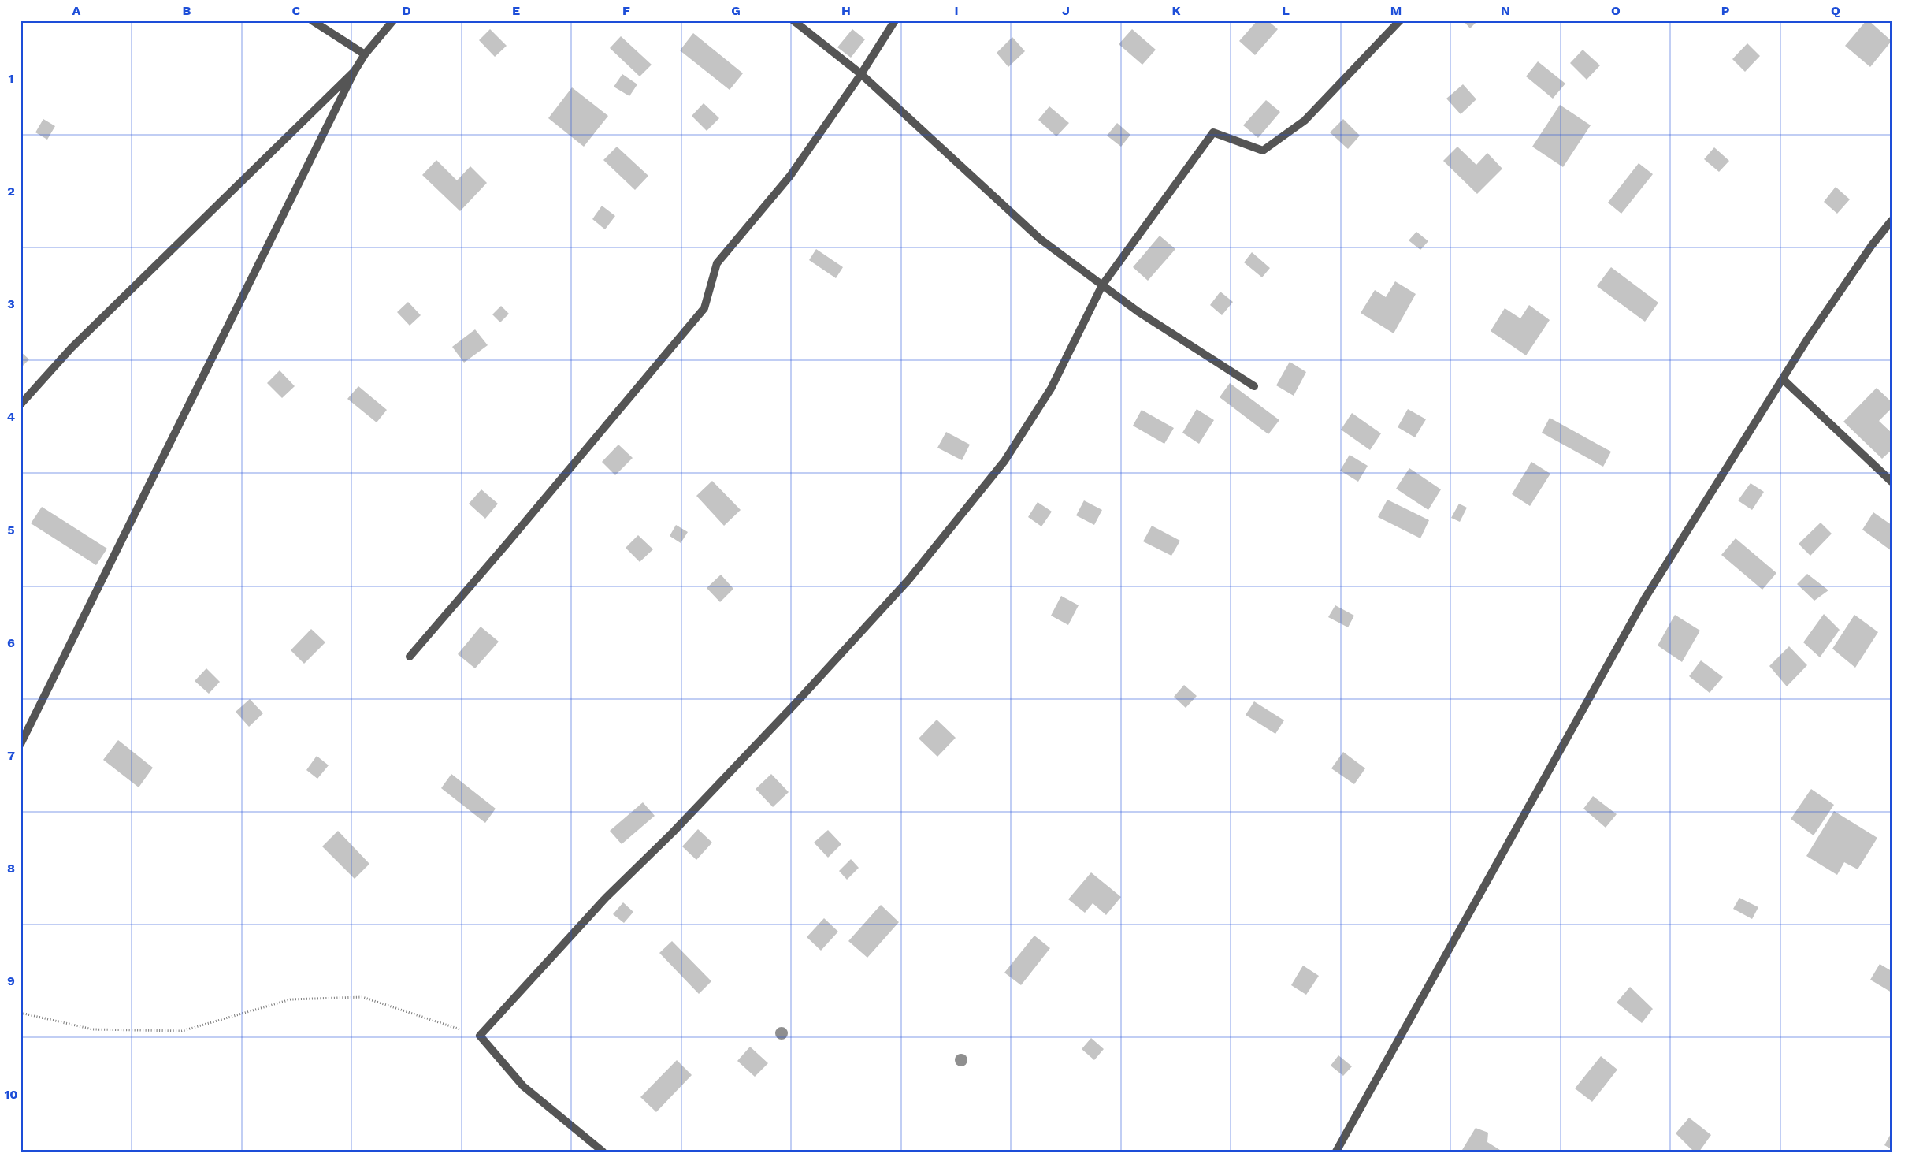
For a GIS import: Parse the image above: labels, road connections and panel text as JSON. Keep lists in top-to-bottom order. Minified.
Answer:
{"grid":{"columns":["A","B","C","D","E","F","G","H","I","J","K","L","M","N","O","P","Q"],"rows":["1","2","3","4","5","6","7","8","9","10"]}}
